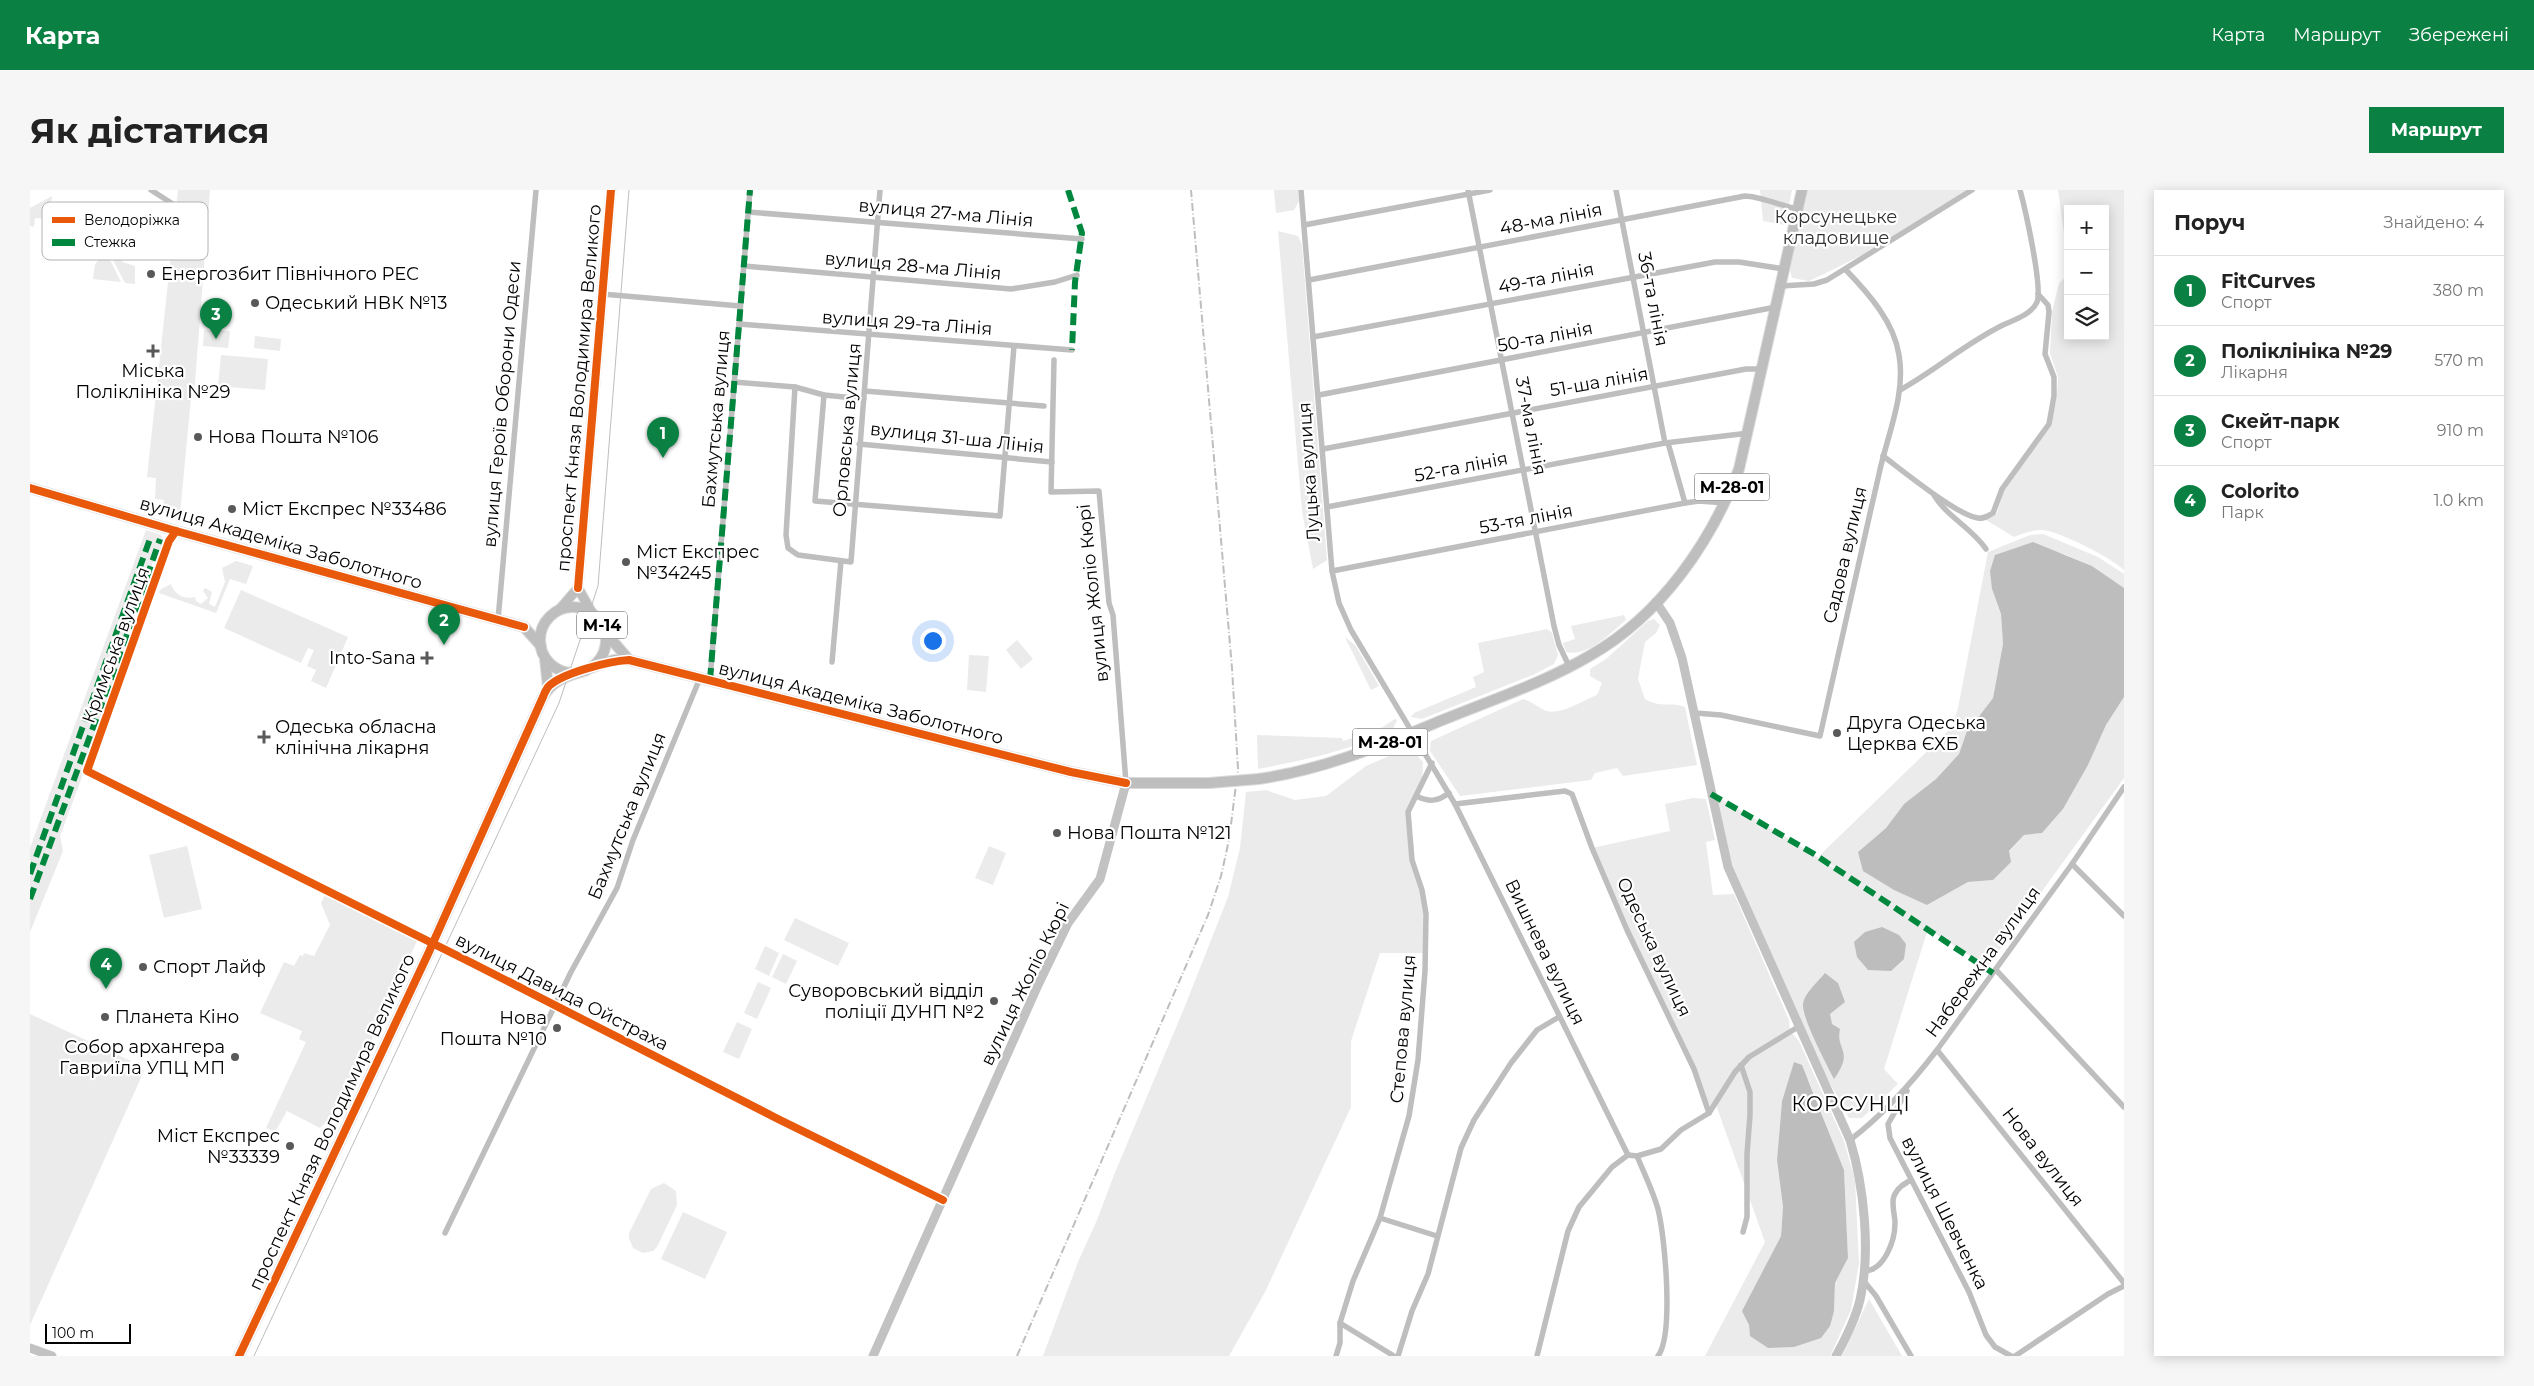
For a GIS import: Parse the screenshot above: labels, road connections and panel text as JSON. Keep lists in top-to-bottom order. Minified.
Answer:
{"streets":{"highway":["проспект Князя Володимира Великого","М-28-01","вулиця Академіка Заболотного","М-14"],"street":["вулиця 27-ма Лінія","48-ма лінія","вулиця 28-ма Лінія","49-та лінія","36-та лінія","вулиця 29-та Лінія","50-та лінія","51-ша лінія","вулиця Героїв Оборони Одеси","Бахмутська вулиця","37-ма лінія","Орловська вулиця","вулиця 31-ша Лінія","52-га лінія","Луцька вулиця","53-тя лінія","Садова вулиця","вулиця Жоліо Кюрі","Кримська вулиця","Одеська вулиця","Вишнева вулиця","Набережна вулиця","вулиця Давида Ойстраха","Степова вулиця","Нова вулиця","вулиця Шевченка"]},"crossings":[["вулиця 27-ма Лінія","Бахмутська вулиця"],["вулиця 27-ма Лінія","Орловська вулиця"],["48-ма лінія","36-та лінія"],["48-ма лінія","37-ма лінія"],["48-ма лінія","Луцька вулиця"],["48-ма лінія","М-28-01"],["вулиця 28-ма Лінія","Бахмутська вулиця"],["вулиця 28-ма Лінія","Орловська вулиця"],["49-та лінія","36-та лінія"],["49-та лінія","37-ма лінія"],["49-та лінія","Луцька вулиця"],["49-та лінія","М-28-01"],["36-та лінія","50-та лінія"],["36-та лінія","51-ша лінія"],["36-та лінія","52-га лінія"],["36-та лінія","53-тя лінія"],["вулиця 29-та Лінія","Бахмутська вулиця"],["вулиця 29-та Лінія","Орловська вулиця"],["50-та лінія","37-ма лінія"],["50-та лінія","Луцька вулиця"],["50-та лінія","М-28-01"],["51-ша лінія","37-ма лінія"],["51-ша лінія","Луцька вулиця"],["51-ша лінія","М-28-01"],["проспект Князя Володимира Великого","вулиця Академіка Заболотного"],["проспект Князя Володимира Великого","М-14"],["проспект Князя Володимира Великого","вулиця Давида Ойстраха"],["вулиця Героїв Оборони Одеси","вулиця Академіка Заболотного"],["Бахмутська вулиця","вулиця Академіка Заболотного"],["Бахмутська вулиця","вулиця Давида Ойстраха"],["37-ма лінія","52-га лінія"],["37-ма лінія","М-28-01"],["37-ма лінія","53-тя лінія"],["Орловська вулиця","вулиця 31-ша Лінія"],["вулиця 31-ша Лінія","вулиця Жоліо Кюрі"],["52-га лінія","Луцька вулиця"],["52-га лінія","М-28-01"],["Луцька вулиця","М-28-01"],["Луцька вулиця","53-тя лінія"],["Луцька вулиця","вулиця Академіка Заболотного"],["Луцька вулиця","Вишнева вулиця"],["Луцька вулиця","Степова вулиця"],["М-28-01","53-тя лінія"],["М-28-01","вулиця Академіка Заболотного"],["вулиця Академіка Заболотного","вулиця Жоліо Кюрі"],["вулиця Академіка Заболотного","М-14"],["вулиця Академіка Заболотного","Кримська вулиця"],["вулиця Жоліо Кюрі","вулиця Давида Ойстраха"],["Кримська вулиця","вулиця Давида Ойстраха"],["Одеська вулиця","Вишнева вулиця"],["Вишнева вулиця","Степова вулиця"],["Набережна вулиця","Нова вулиця"],["Набережна вулиця","вулиця Шевченка"]],"districts":["КОРСУНЦІ"],"parks":["Корсунецьке кладовище"],"places":{"other":["Енергозбит Північного РЕС","Одеський НВК №13","Нова Пошта №106","Міст Експрес №33486","Міст Експрес №34245","Друга Одеська Церква ЄХБ","Нова Пошта №121","Спорт Лайф","Суворовський відділ поліції ДУНП №2","Планета Кіно","Нова Пошта №10","Собор архангера Гавриїла УПЦ МП","Міст Експрес №33339"],"health":["Міська Поліклініка №29","Into-Sana","Одеська обласна клінічна лікарня"]},"legend":["Велодоріжка","Стежка"],"scale_bar":"100 m","page":{"header":"Карта","nav":["Карта","Маршрут","Збережені"],"buttons":"Маршрут","title":"Як дістатися","heading":["Поруч","Знайдено: 4"],"map_buttons":["+","−"],"list":[{"mark":"1","name":"FitCurves","note":"Спорт","value":"380 m"},{"mark":"2","name":"Поліклініка №29","note":"Лікарня","value":"570 m"},{"mark":"3","name":"Скейт-парк","note":"Спорт","value":"910 m"},{"mark":"4","name":"Colorito","note":"Парк","value":"1.0 km"}],"pins":["3","1","2","4"],"scale":"100 m"}}
